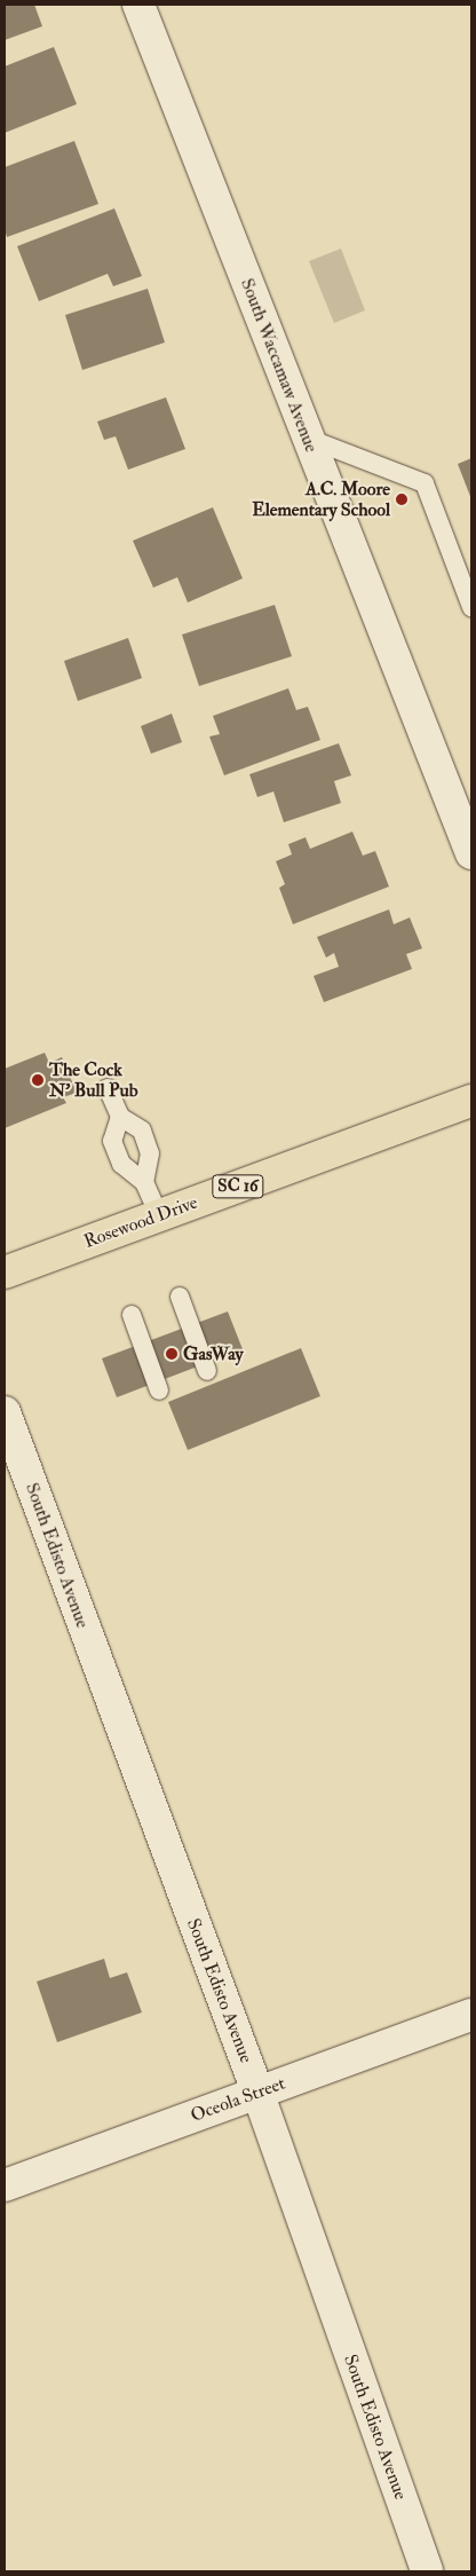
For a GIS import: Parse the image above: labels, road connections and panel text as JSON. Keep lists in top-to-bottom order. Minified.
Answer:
{"streets":{"main road":["SC 16","Rosewood Drive"],"street":["South Waccamaw Avenue","South Edisto Avenue","Oceola Street"]},"crossings":[["South Edisto Avenue","Oceola Street"]],"places":["A.C. Moore Elementary School","The Cock N' Bull Pub","GasWay"]}
